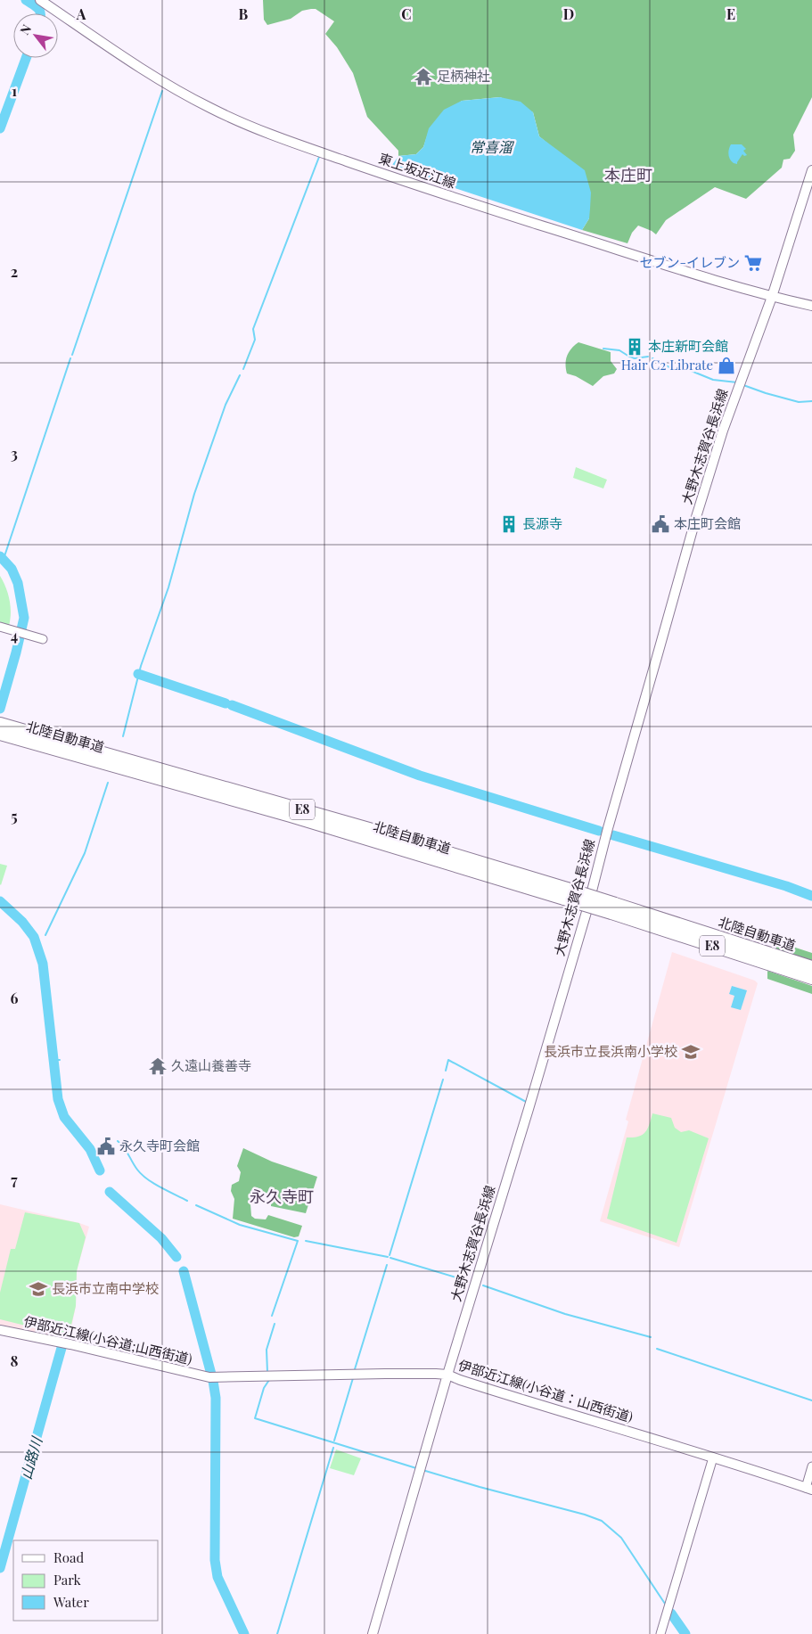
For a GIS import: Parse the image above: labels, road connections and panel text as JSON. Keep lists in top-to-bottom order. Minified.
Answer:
{"streets":{"highway":["北陸自動車道","E8"],"main road":["東上坂近江線","大野木志賀谷長浜線","伊部近江線(小谷道;山西街道)","伊部近江線(小谷道：山西街道)"]},"crossings":[["東上坂近江線","大野木志賀谷長浜線"],["大野木志賀谷長浜線","伊部近江線(小谷道：山西街道)"],["伊部近江線(小谷道;山西街道)","伊部近江線(小谷道：山西街道)"]],"districts":["本庄町","永久寺町"],"water":["常喜溜","山路川"],"places":{"temple":["足柄神社","久遠山養善寺"],"supermarket":["セブン-イレブン"],"building":["本庄新町会館","長源寺"],"shop":["Hair C2 Librate"],"public building":["本庄町会館","永久寺町会館"],"school or university":["長浜市立長浜南小学校","長浜市立南中学校"]},"legend":["Road","Park","Water"],"north":"top left","grid":{"columns":["A","B","C","D","E"],"rows":["1","2","3","4","5","6","7","8"]}}
